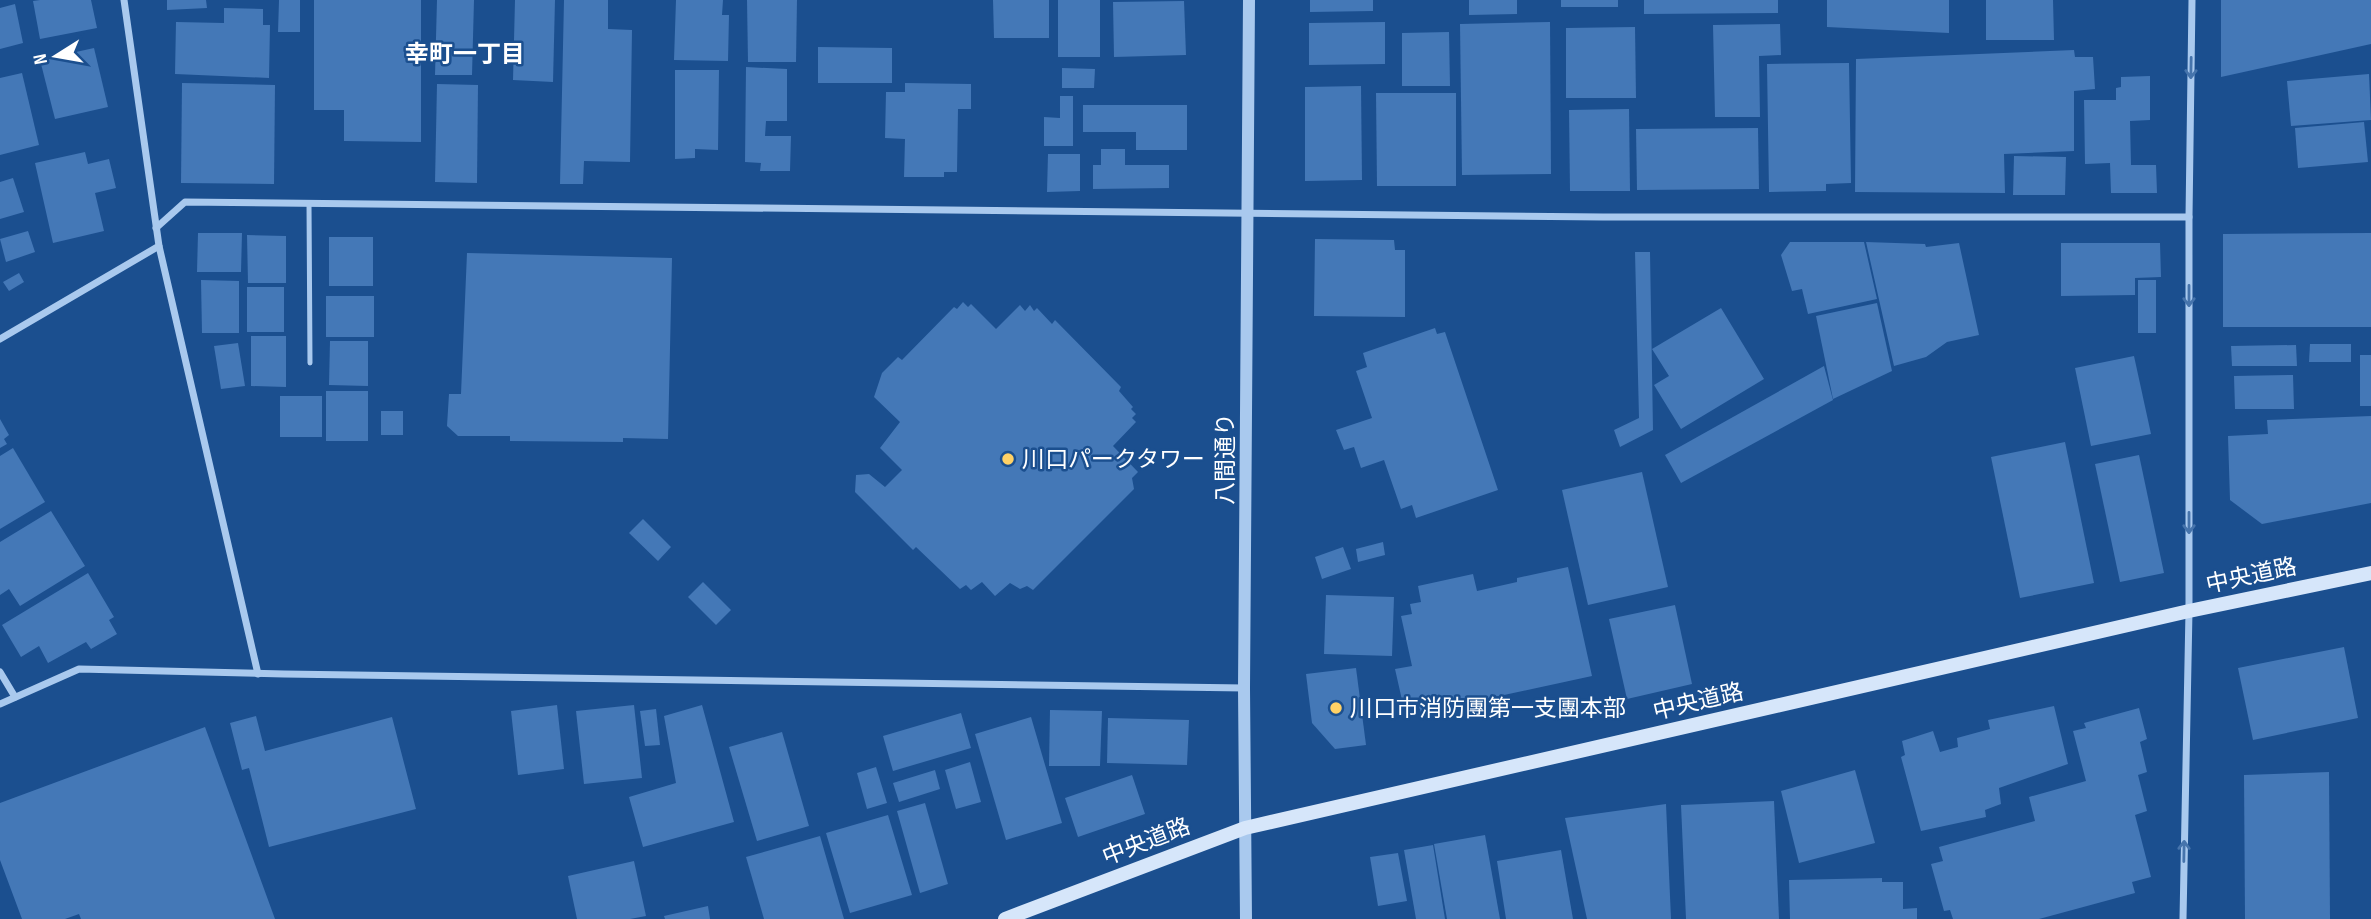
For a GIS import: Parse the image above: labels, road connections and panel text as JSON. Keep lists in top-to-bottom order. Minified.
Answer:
{"streets":{"main road":["中央道路"],"street":["八間通り"]},"crossings":[["八間通り","中央道路"]],"districts":["幸町一丁目"],"places":["川口パークタワー","川口市消防團第一支團本部"],"north":"left"}
